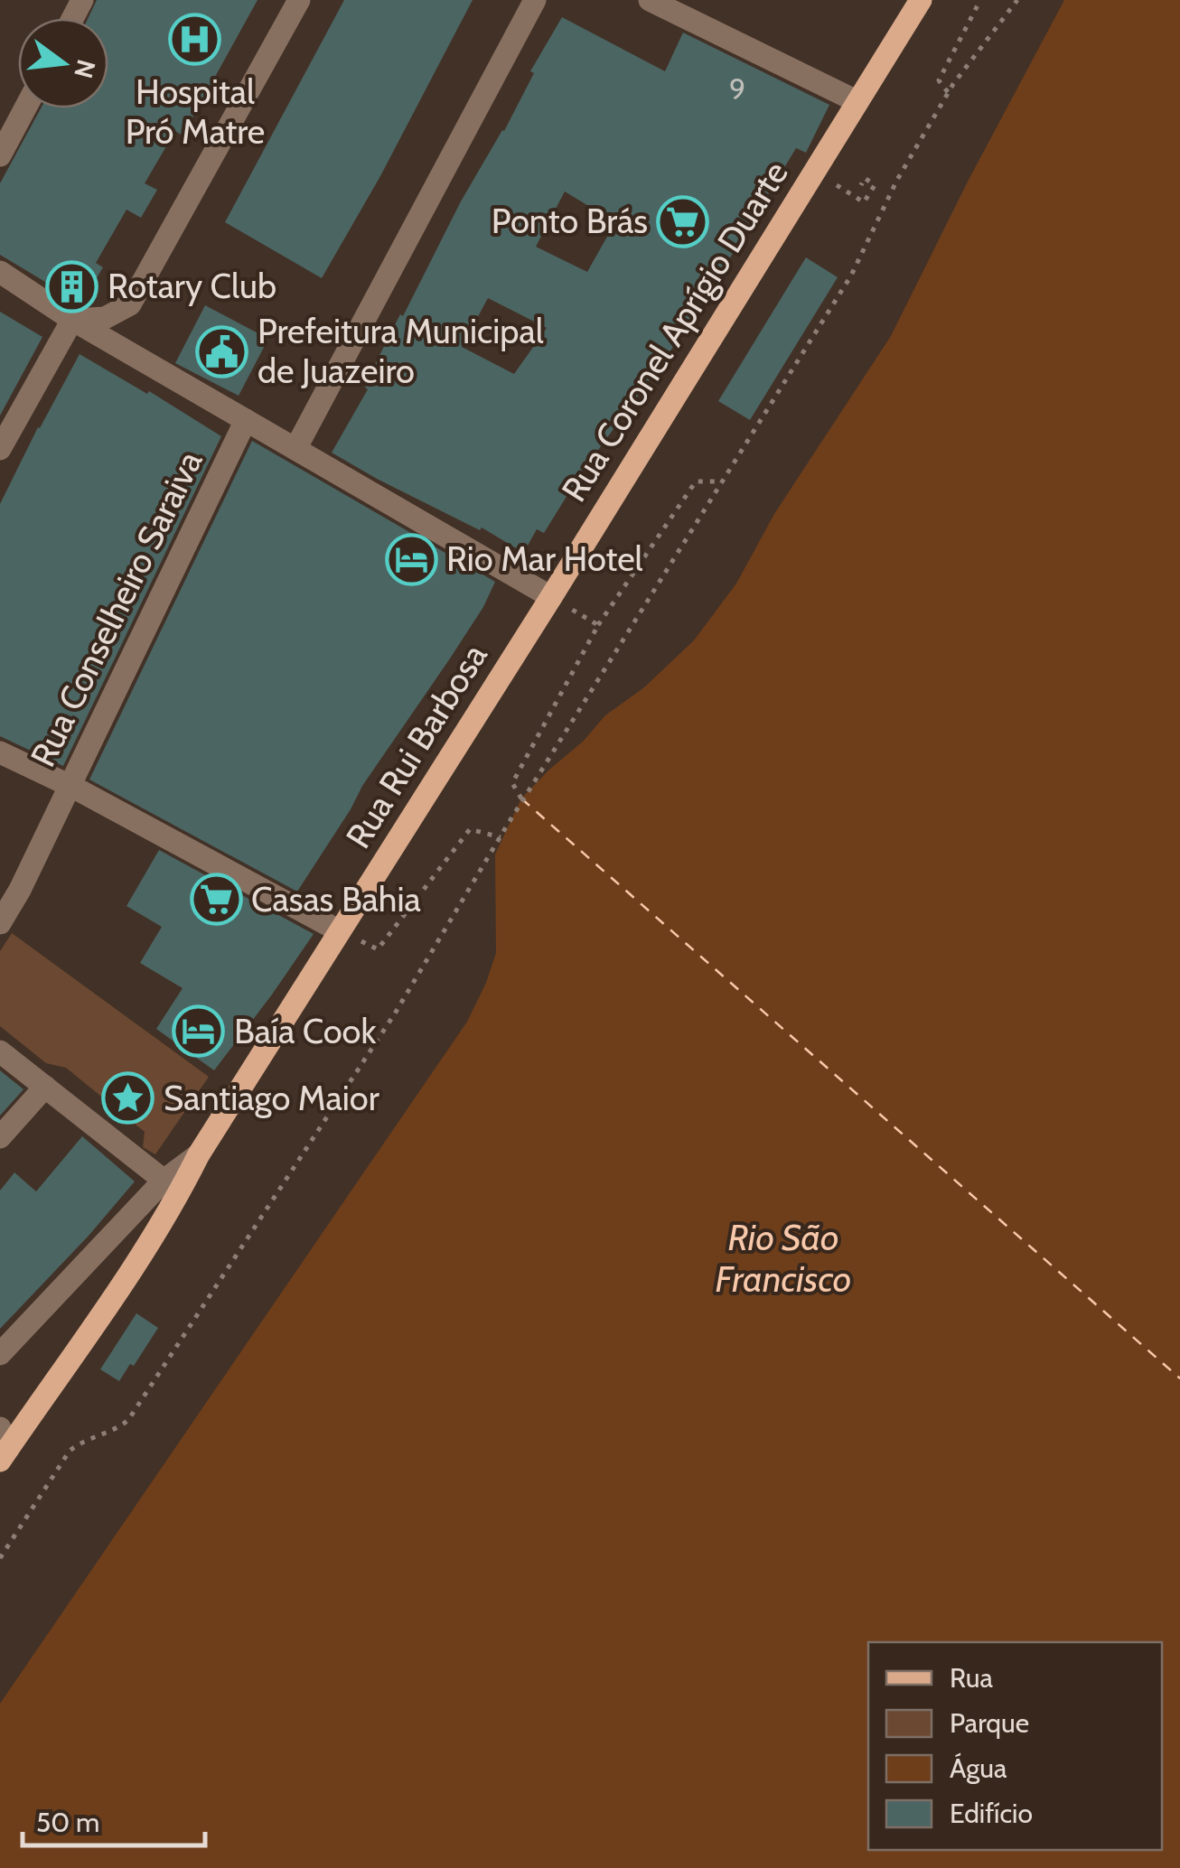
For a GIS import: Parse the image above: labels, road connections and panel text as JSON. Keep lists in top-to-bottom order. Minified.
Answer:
{"streets":{"main road":["Rua Coronel Aprígio Duarte","Rua Rui Barbosa"],"street":["Rua Conselheiro Saraiva"]},"crossings":[["Rua Coronel Aprígio Duarte","Rua Rui Barbosa"]],"water":["Rio São Francisco"],"places":{"hospital":["Hospital Pró Matre"],"supermarket":["Ponto Brás","Casas Bahia"],"building":["Rotary Club"],"public building":["Prefeitura Municipal de Juazeiro"],"hotel":["Rio Mar Hotel","Baía Cook"],"place":["Santiago Maior"]},"house_numbers":["9"],"legend":["Rua","Parque","Água","Edifício"],"scale_bar":"50 m","north":"right"}
